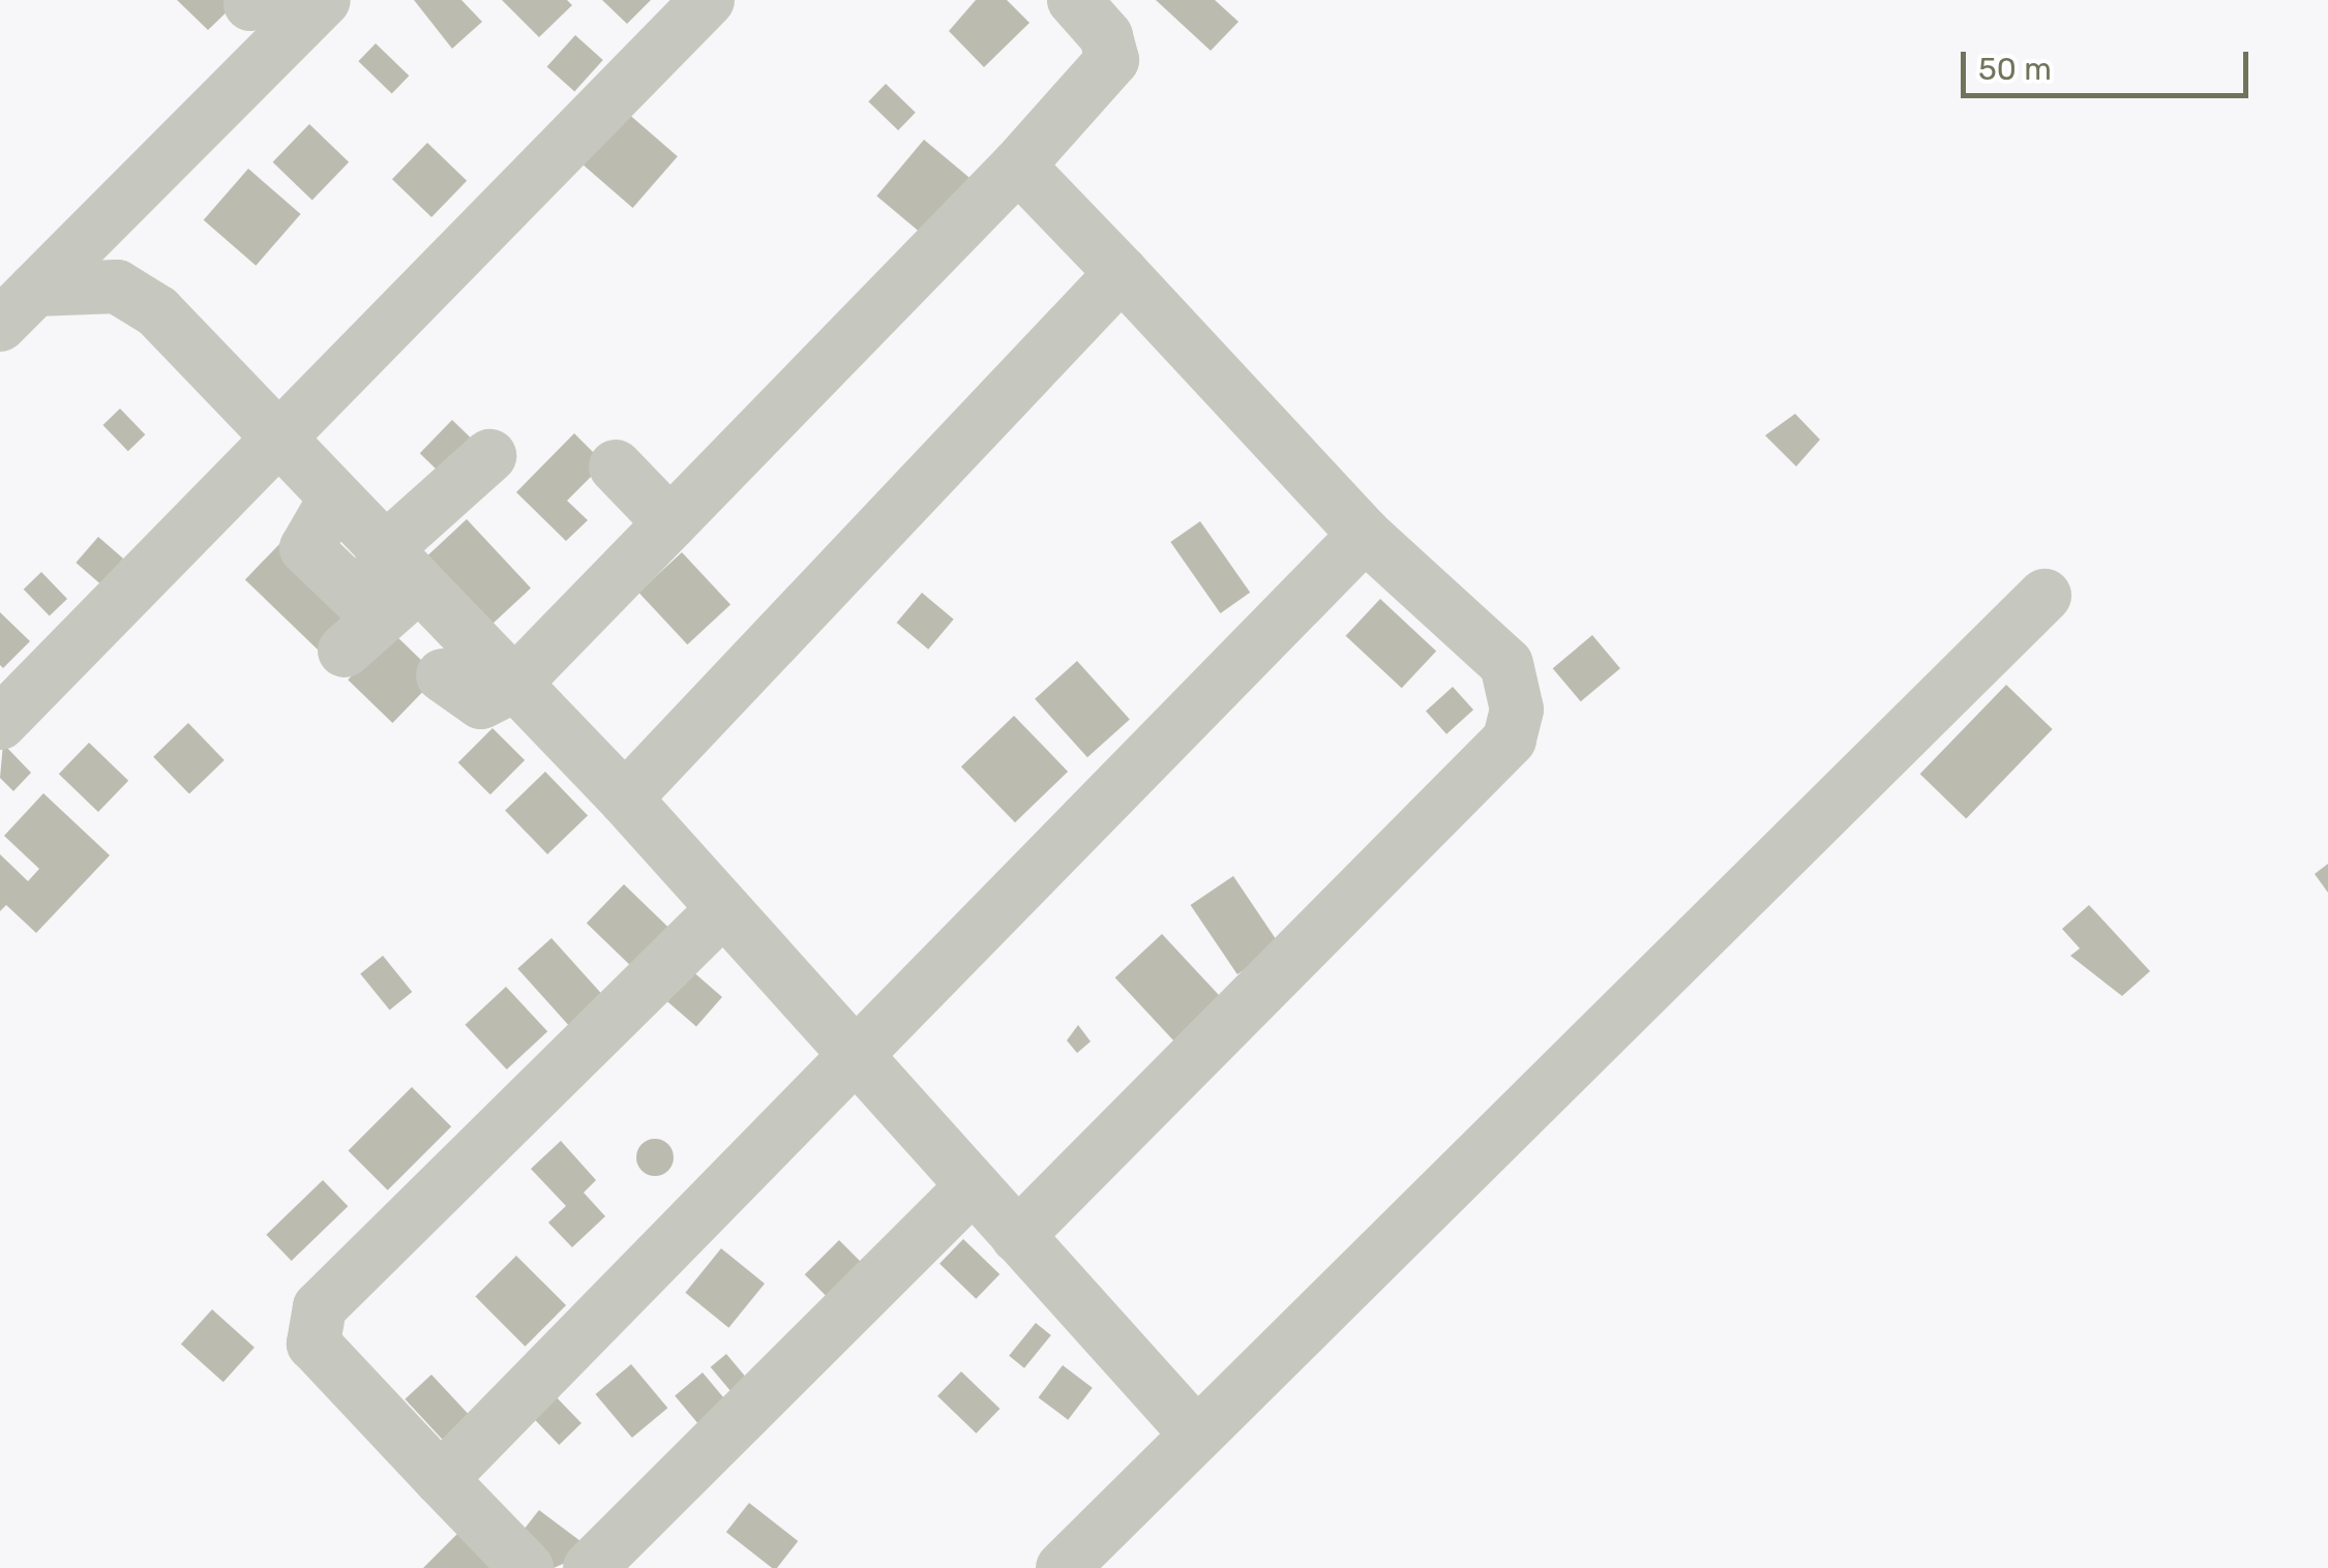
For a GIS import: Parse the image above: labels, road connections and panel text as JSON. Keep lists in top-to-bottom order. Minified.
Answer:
{"scale_bar":"50 m"}
